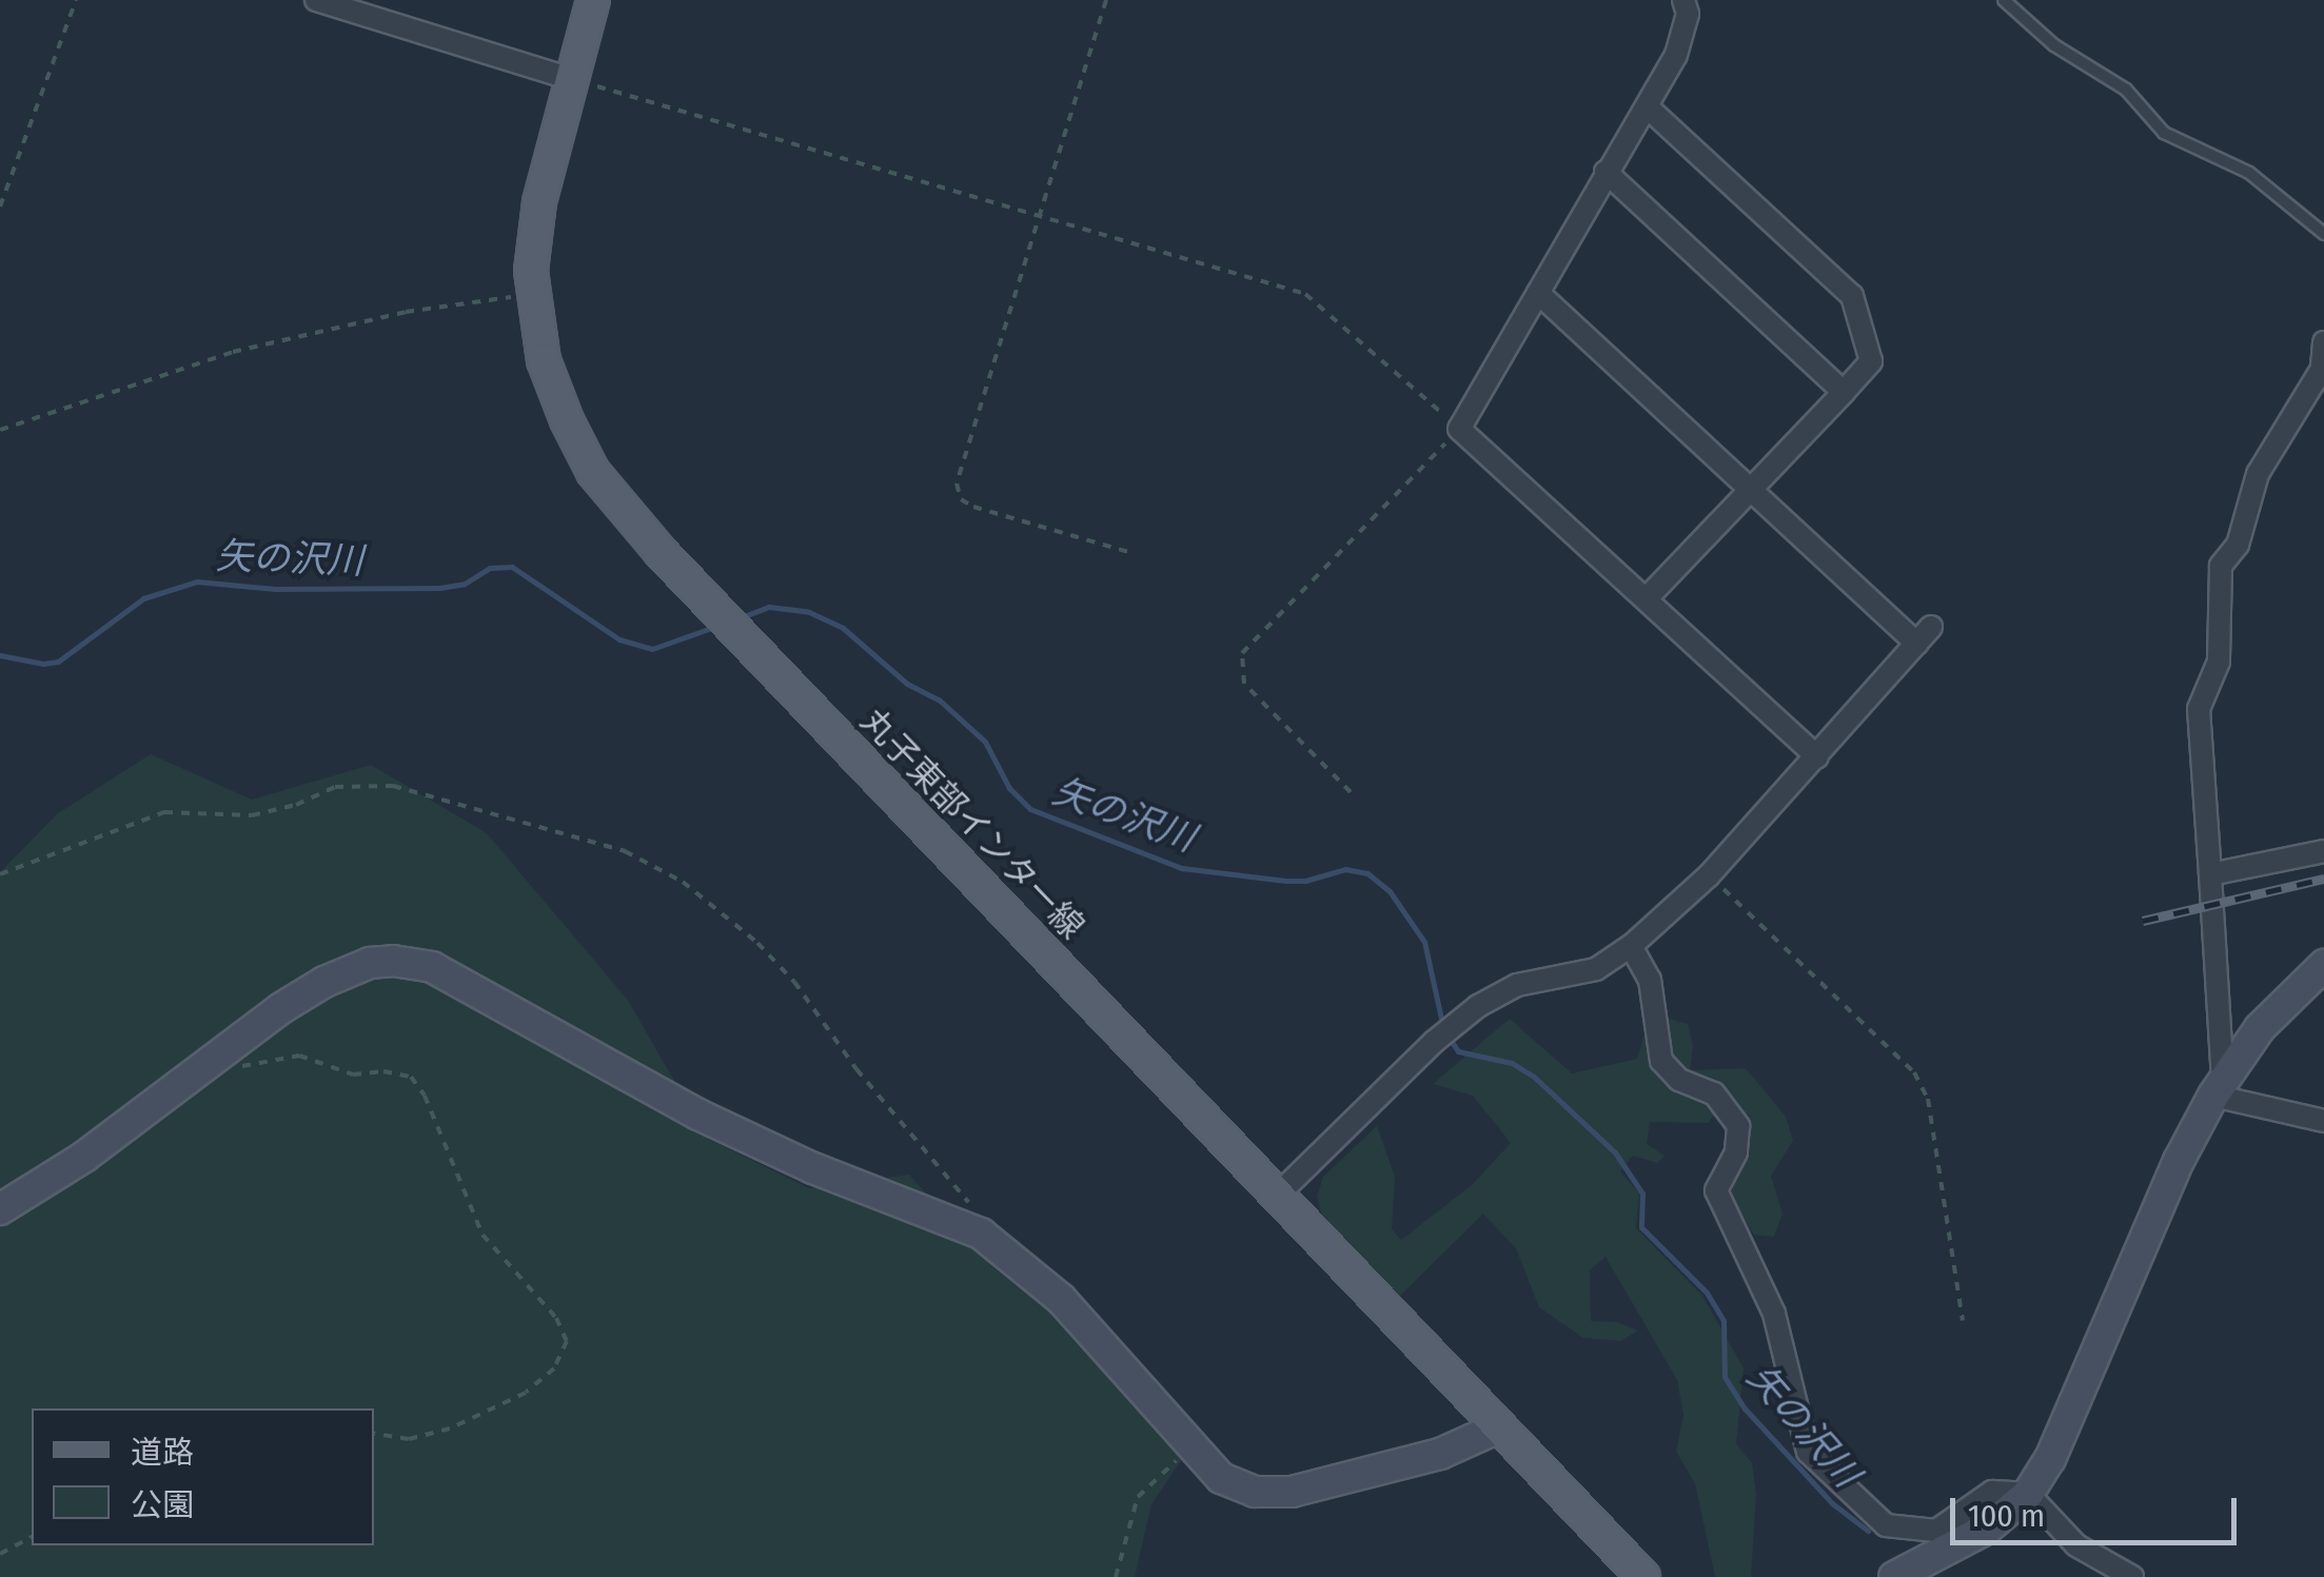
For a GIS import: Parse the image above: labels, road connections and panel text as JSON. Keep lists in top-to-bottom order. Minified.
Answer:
{"streets":{"main road":["丸子東部インター線"]},"water":["矢の沢川"],"legend":["道路","公園"],"scale_bar":"100 m"}
